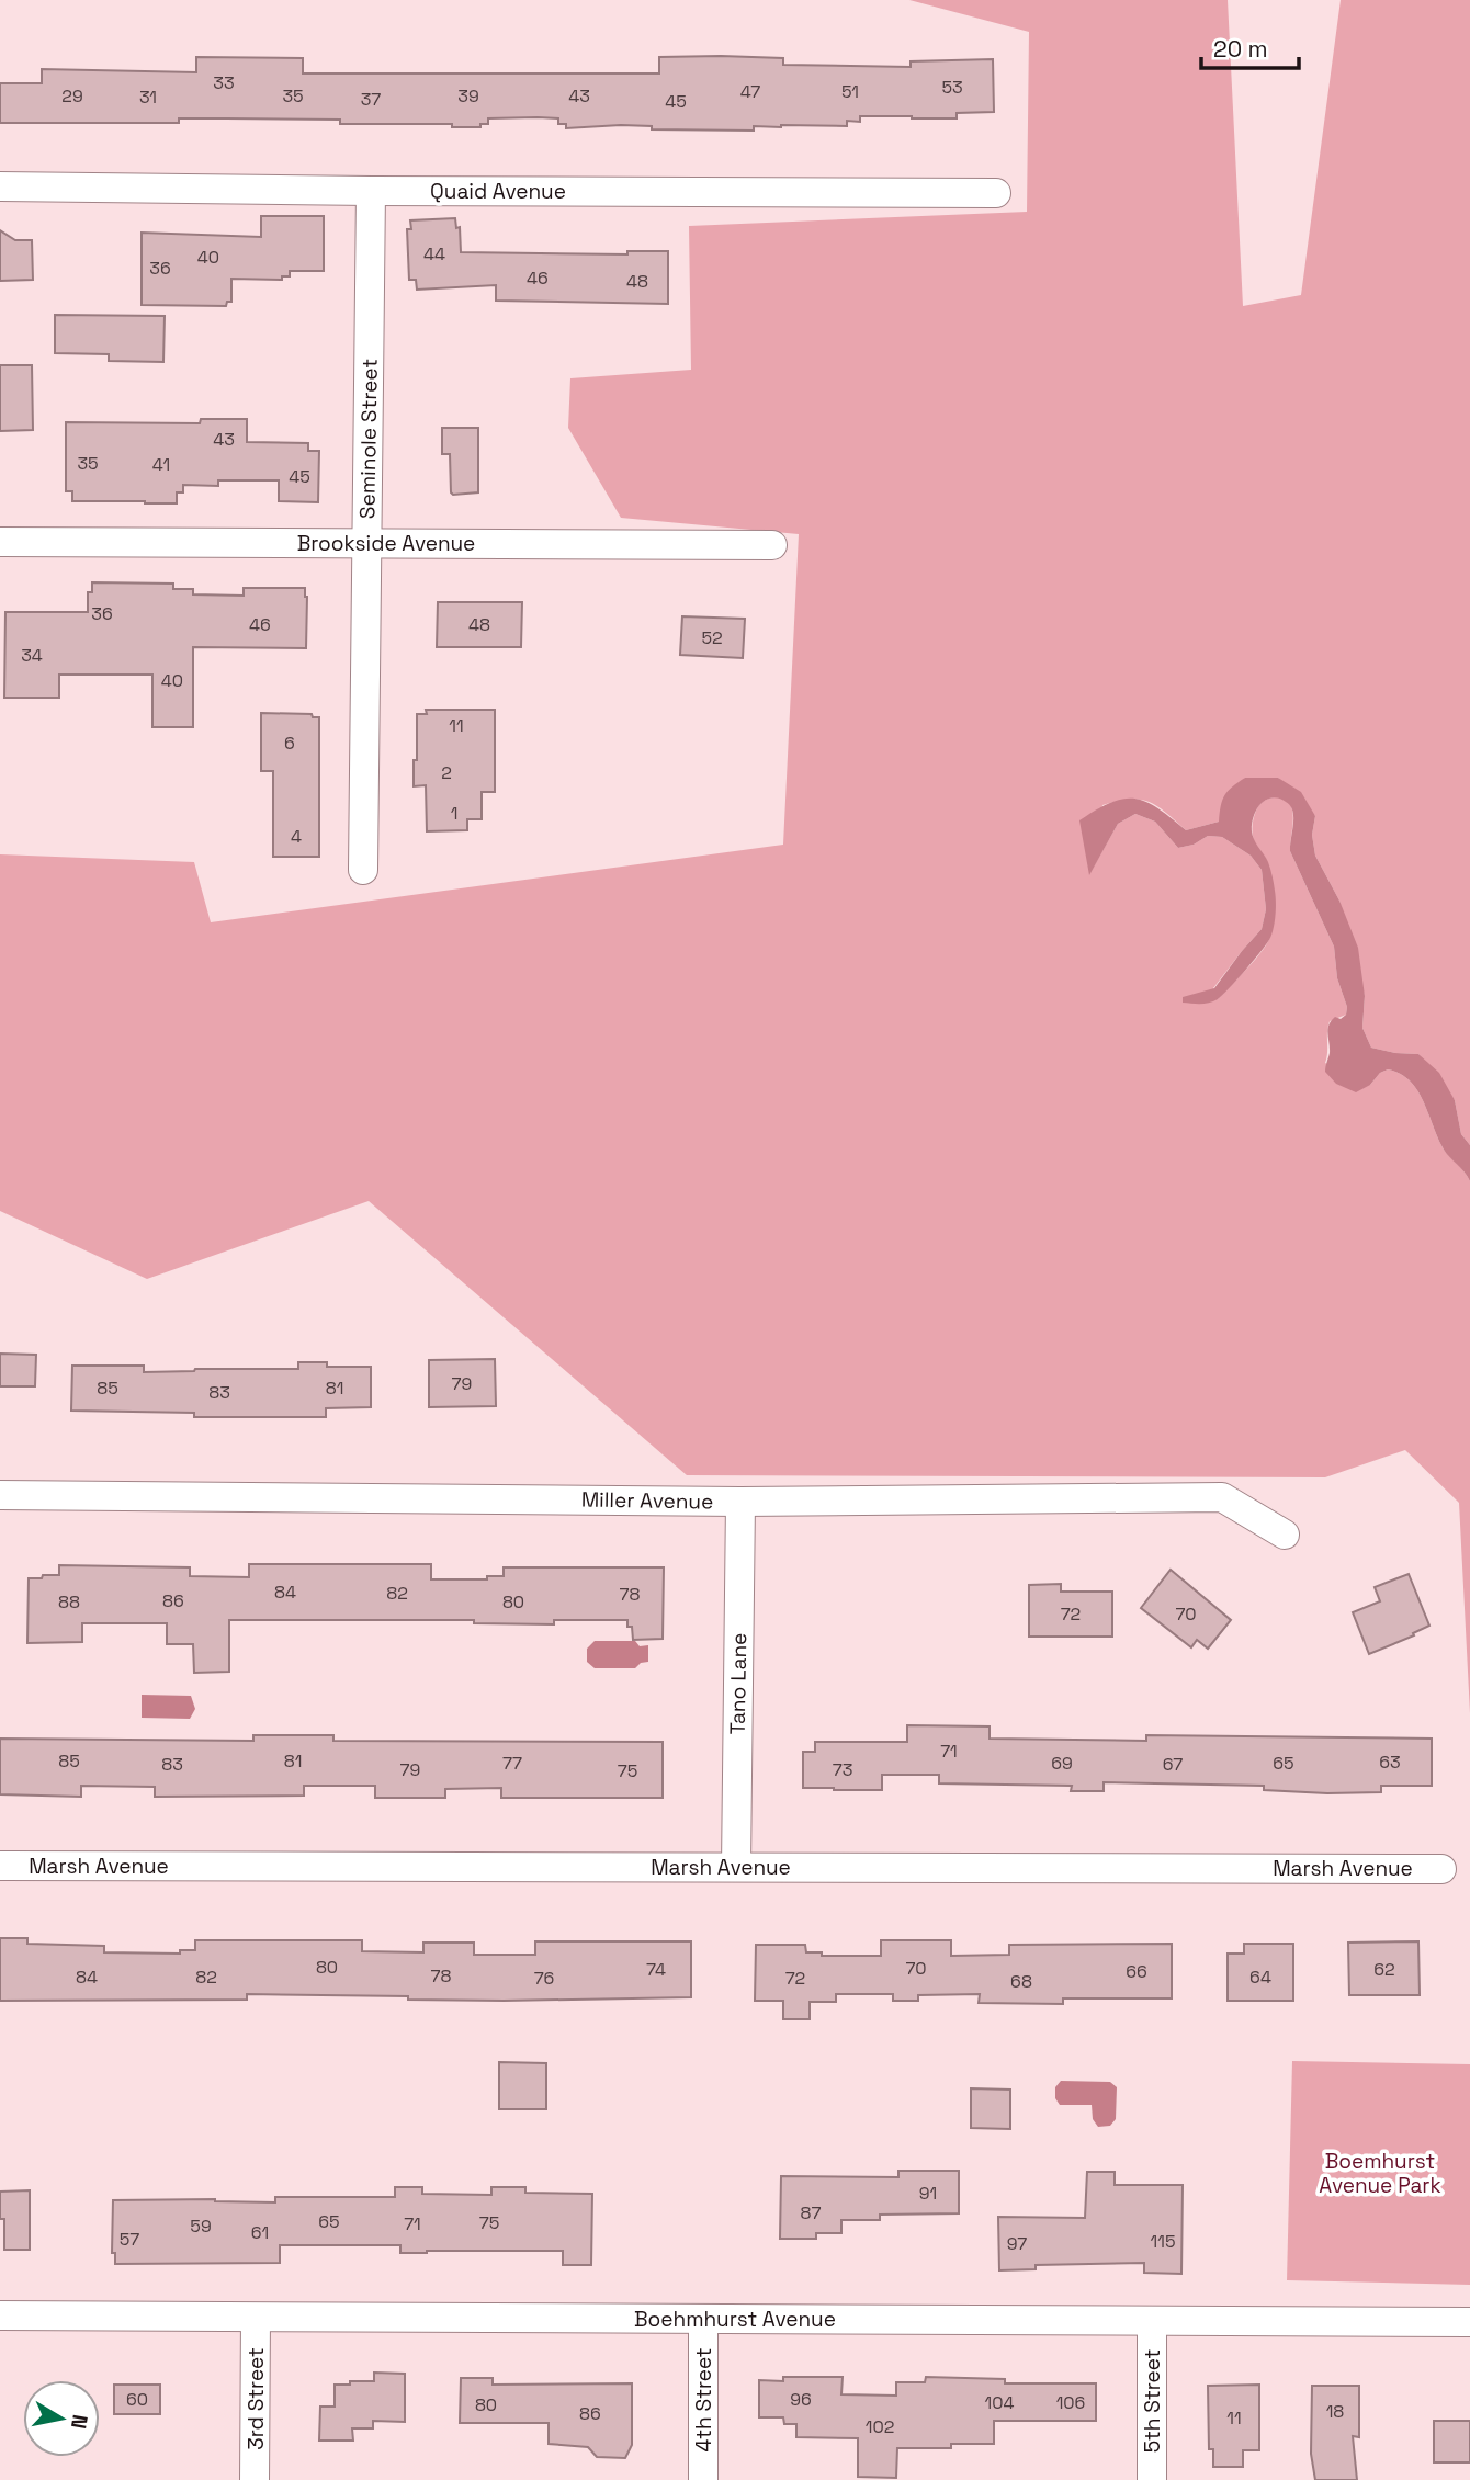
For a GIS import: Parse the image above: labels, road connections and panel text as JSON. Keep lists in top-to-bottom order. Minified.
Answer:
{"streets":{"street":["Quaid Avenue","Seminole Street","Brookside Avenue","Miller Avenue","Tano Lane","Marsh Avenue","Boehmhurst Avenue","3rd Street","4th Street","5th Street"]},"crossings":[["Quaid Avenue","Seminole Street"],["Seminole Street","Brookside Avenue"],["Miller Avenue","Tano Lane"],["Tano Lane","Marsh Avenue"],["Boehmhurst Avenue","3rd Street"],["Boehmhurst Avenue","4th Street"],["Boehmhurst Avenue","5th Street"]],"parks":["Boemhurst Avenue Park"],"house_numbers":["33","53","47","51","29","35","39","43","31","37","45","44","40","36","46","48","43","35","41","45","36","46","48","52","34","40","11","6","2","1","4","79","85","81","83","84","82","78","86","88","80","72","70","71","85","81","63","77","69","65","83","67","79","73","75","80","70","74","62","66","78","84","82","64","76","72","68","91","87","65","75","71","59","61","57","115","97","60","96","104","106","80","18","86","11","102"],"scale_bar":"20 m","north":"right"}
